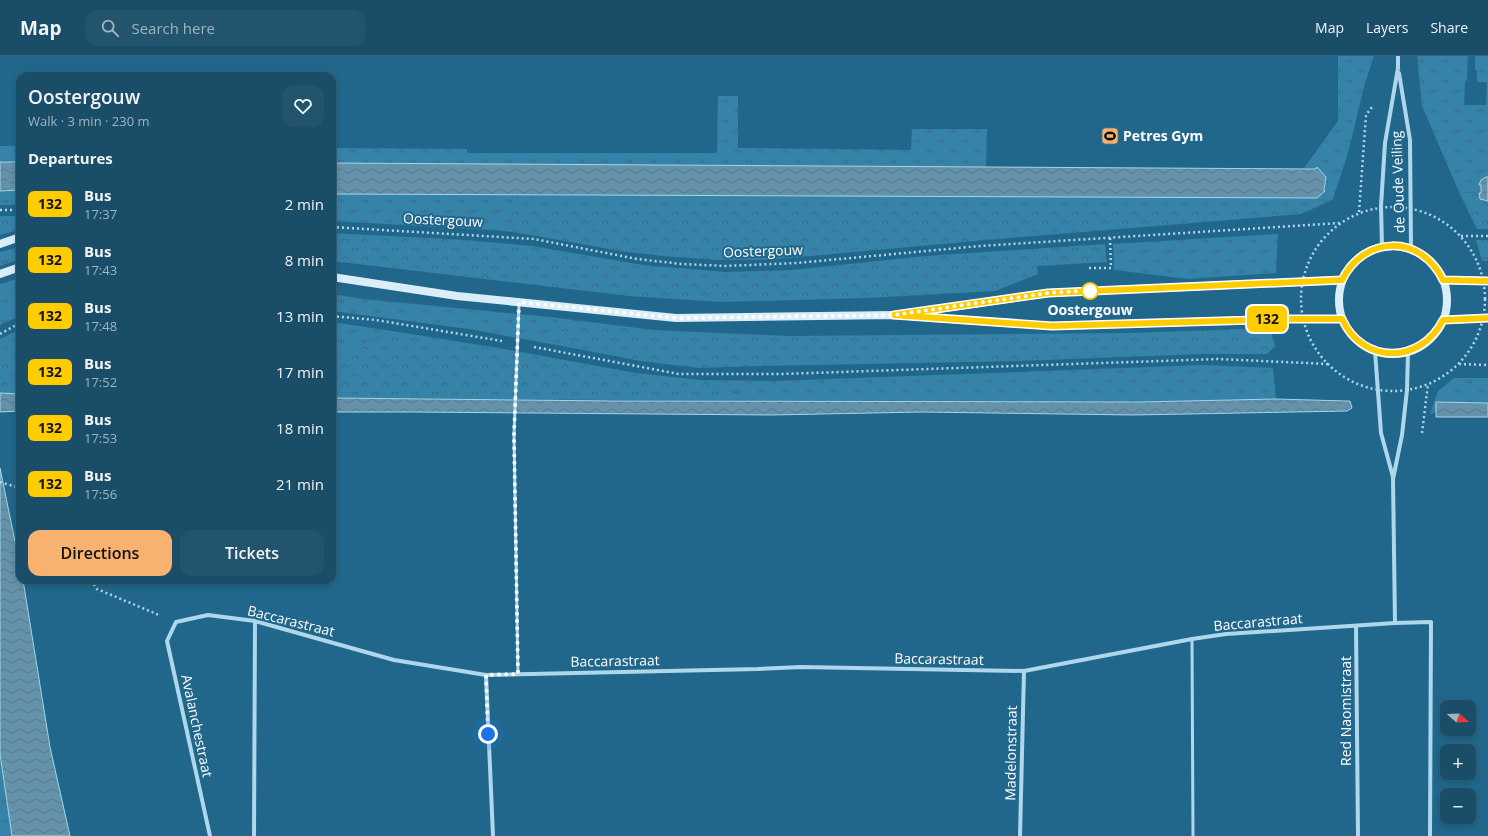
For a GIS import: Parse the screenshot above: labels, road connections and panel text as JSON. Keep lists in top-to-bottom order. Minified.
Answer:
{"streets":{"street":["de Oude Veiling","Baccarastraat","Red Naomistraat","Avalanchestraat","Madelonstraat"],"path":["Oostergouw"]},"crossings":[["Baccarastraat","Red Naomistraat"],["Baccarastraat","Avalanchestraat"],["Baccarastraat","Madelonstraat"]],"places":{"sports":["Petres Gym"],"other":["Oostergouw"]},"lines":["bus line 132"],"north":"right","page":{"header":"Map","search":"Search here","nav":["Map","Layers","Share"],"on_map":"132","heading":[["Oostergouw","Walk · 3 min · 230 m"],"Departures"],"list":[{"mark":"132","name":"Bus","note":"17:37","value":"2 min"},{"mark":"132","name":"Bus","note":"17:43","value":"8 min"},{"mark":"132","name":"Bus","note":"17:48","value":"13 min"},{"mark":"132","name":"Bus","note":"17:52","value":"17 min"},{"mark":"132","name":"Bus","note":"17:53","value":"18 min"},{"mark":"132","name":"Bus","note":"17:56","value":"21 min"}],"buttons":["Directions","Tickets"],"map_buttons":["+","−"]}}
